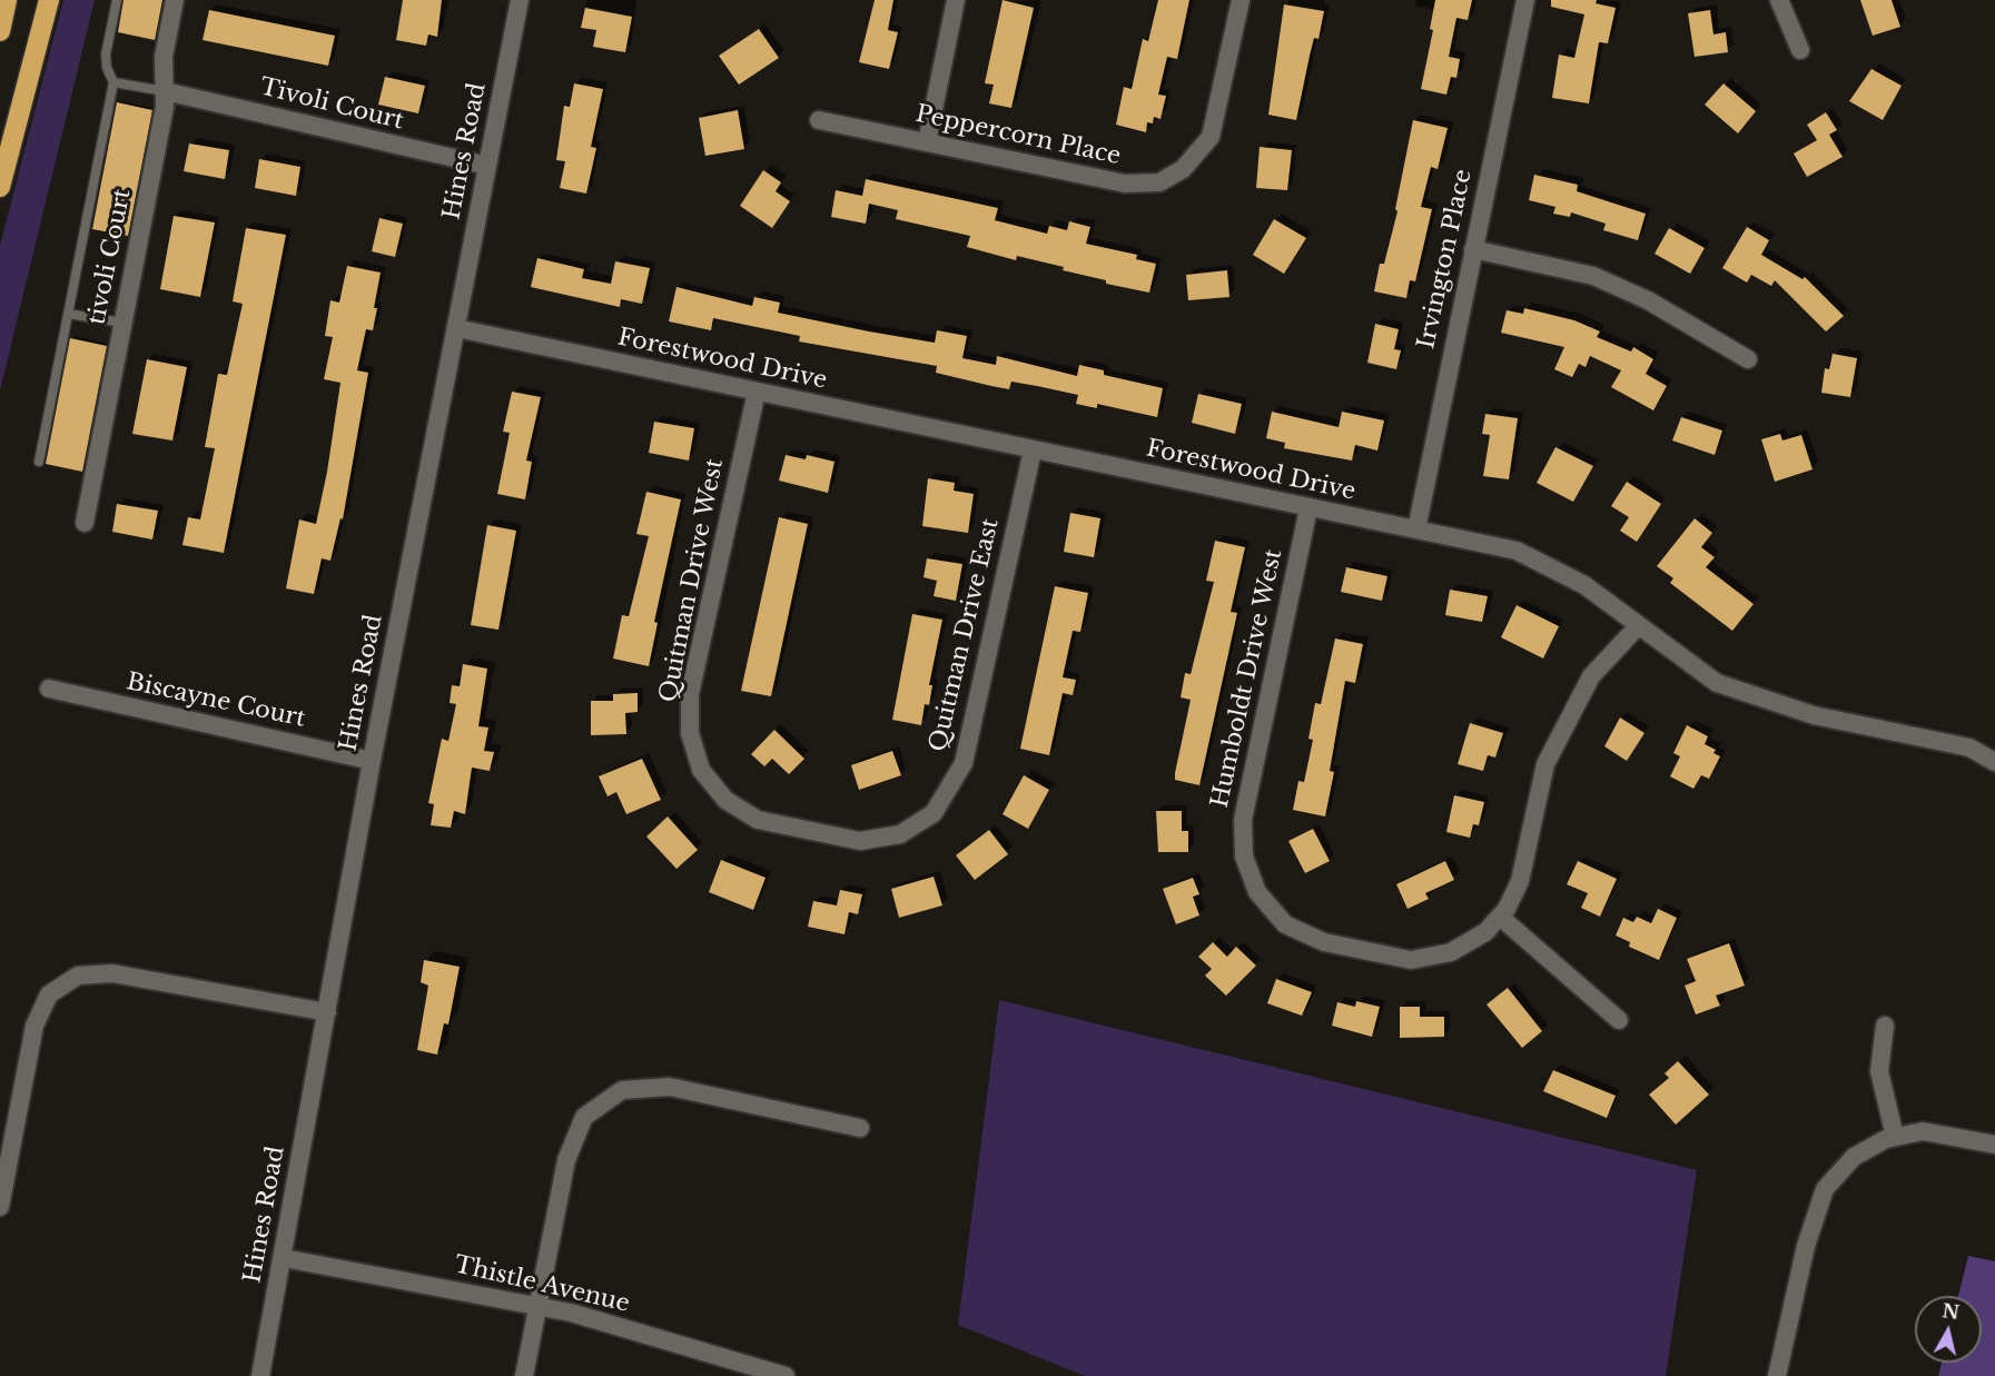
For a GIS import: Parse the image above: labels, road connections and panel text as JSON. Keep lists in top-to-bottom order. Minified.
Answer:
{"streets":{"street":["Tivoli Court","Peppercorn Place","Hines Road","tivoli Court","Irvington Place","Forestwood Drive","Quitman Drive West","Quitman Drive East","Humboldt Drive West","Biscayne Court","Thistle Avenue"]},"crossings":[["Tivoli Court","Hines Road"],["Tivoli Court","tivoli Court"],["Hines Road","Forestwood Drive"],["Hines Road","Biscayne Court"],["Hines Road","Thistle Avenue"],["Irvington Place","Forestwood Drive"],["Forestwood Drive","Quitman Drive West"],["Forestwood Drive","Quitman Drive East"],["Forestwood Drive","Humboldt Drive West"],["Quitman Drive West","Quitman Drive East"]],"north":"top"}
